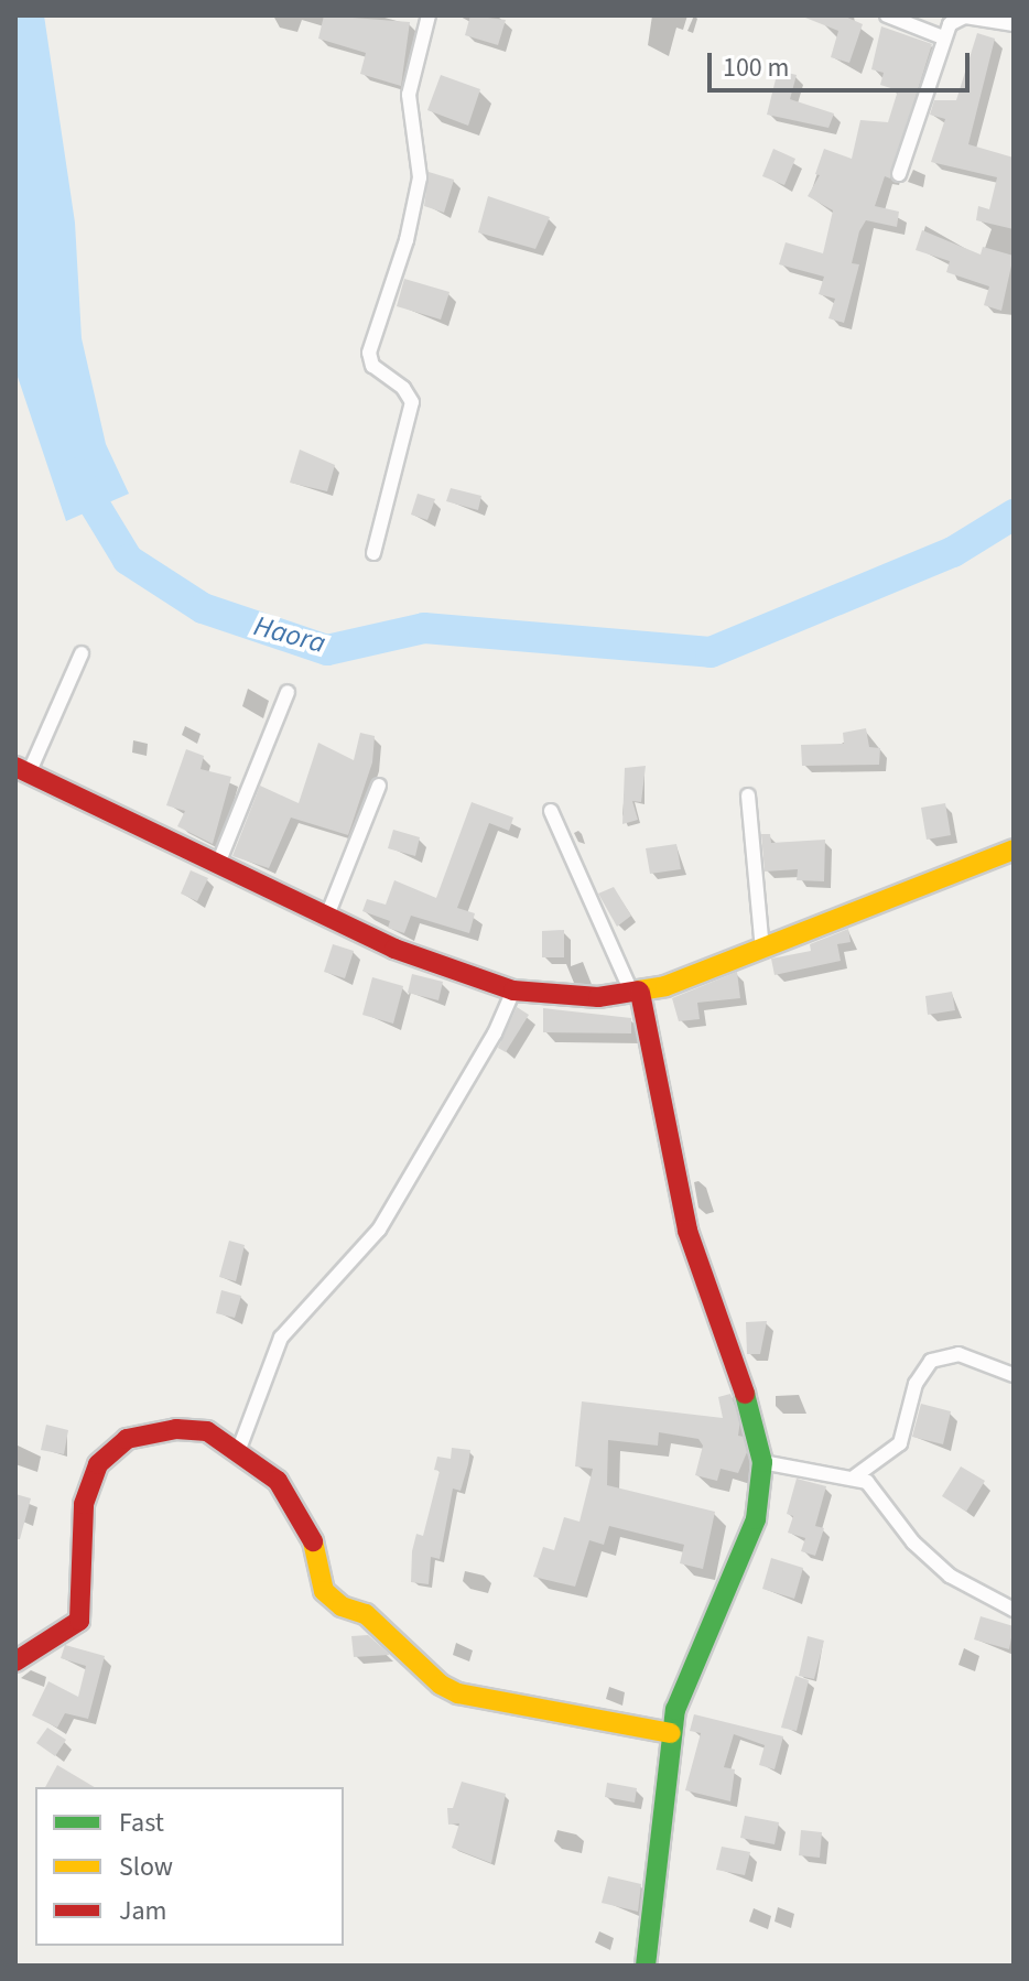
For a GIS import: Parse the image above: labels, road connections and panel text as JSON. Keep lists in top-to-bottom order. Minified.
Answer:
{"water":["Haora"],"legend":["Fast","Slow","Jam"],"scale_bar":"100 m"}
